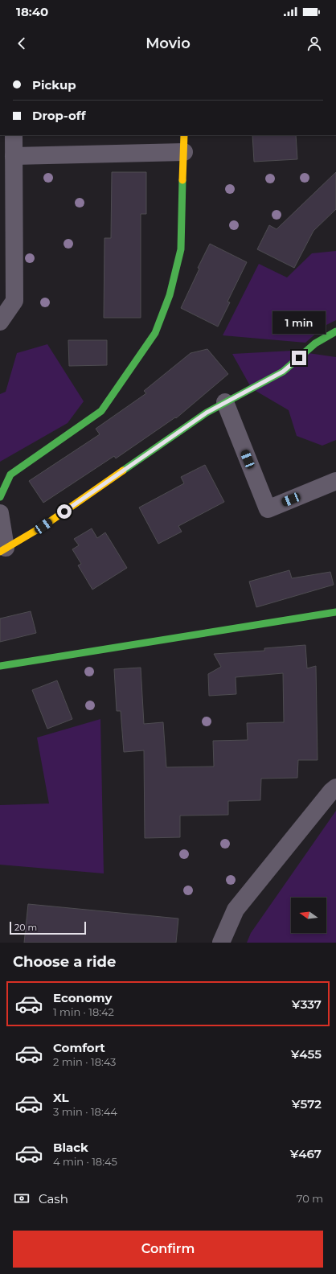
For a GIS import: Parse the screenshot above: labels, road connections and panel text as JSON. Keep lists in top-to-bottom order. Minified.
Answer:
{"scale_bar":"20 m","north":"left","page":{"status":"18:40","header":"Movio","banner":["Pickup","Drop-off"],"bubble":"1 min","scale":"20 m","heading":"Choose a ride","list":[{"name":"Economy","note":"1 min · 18:42","value":"¥337"},{"name":"Comfort","note":"2 min · 18:43","value":"¥455"},{"name":"XL","note":"3 min · 18:44","value":"¥572"},{"name":"Black","note":"4 min · 18:45","value":"¥467"}],"pay":["Cash","70 m"],"buttons":"Confirm"}}
